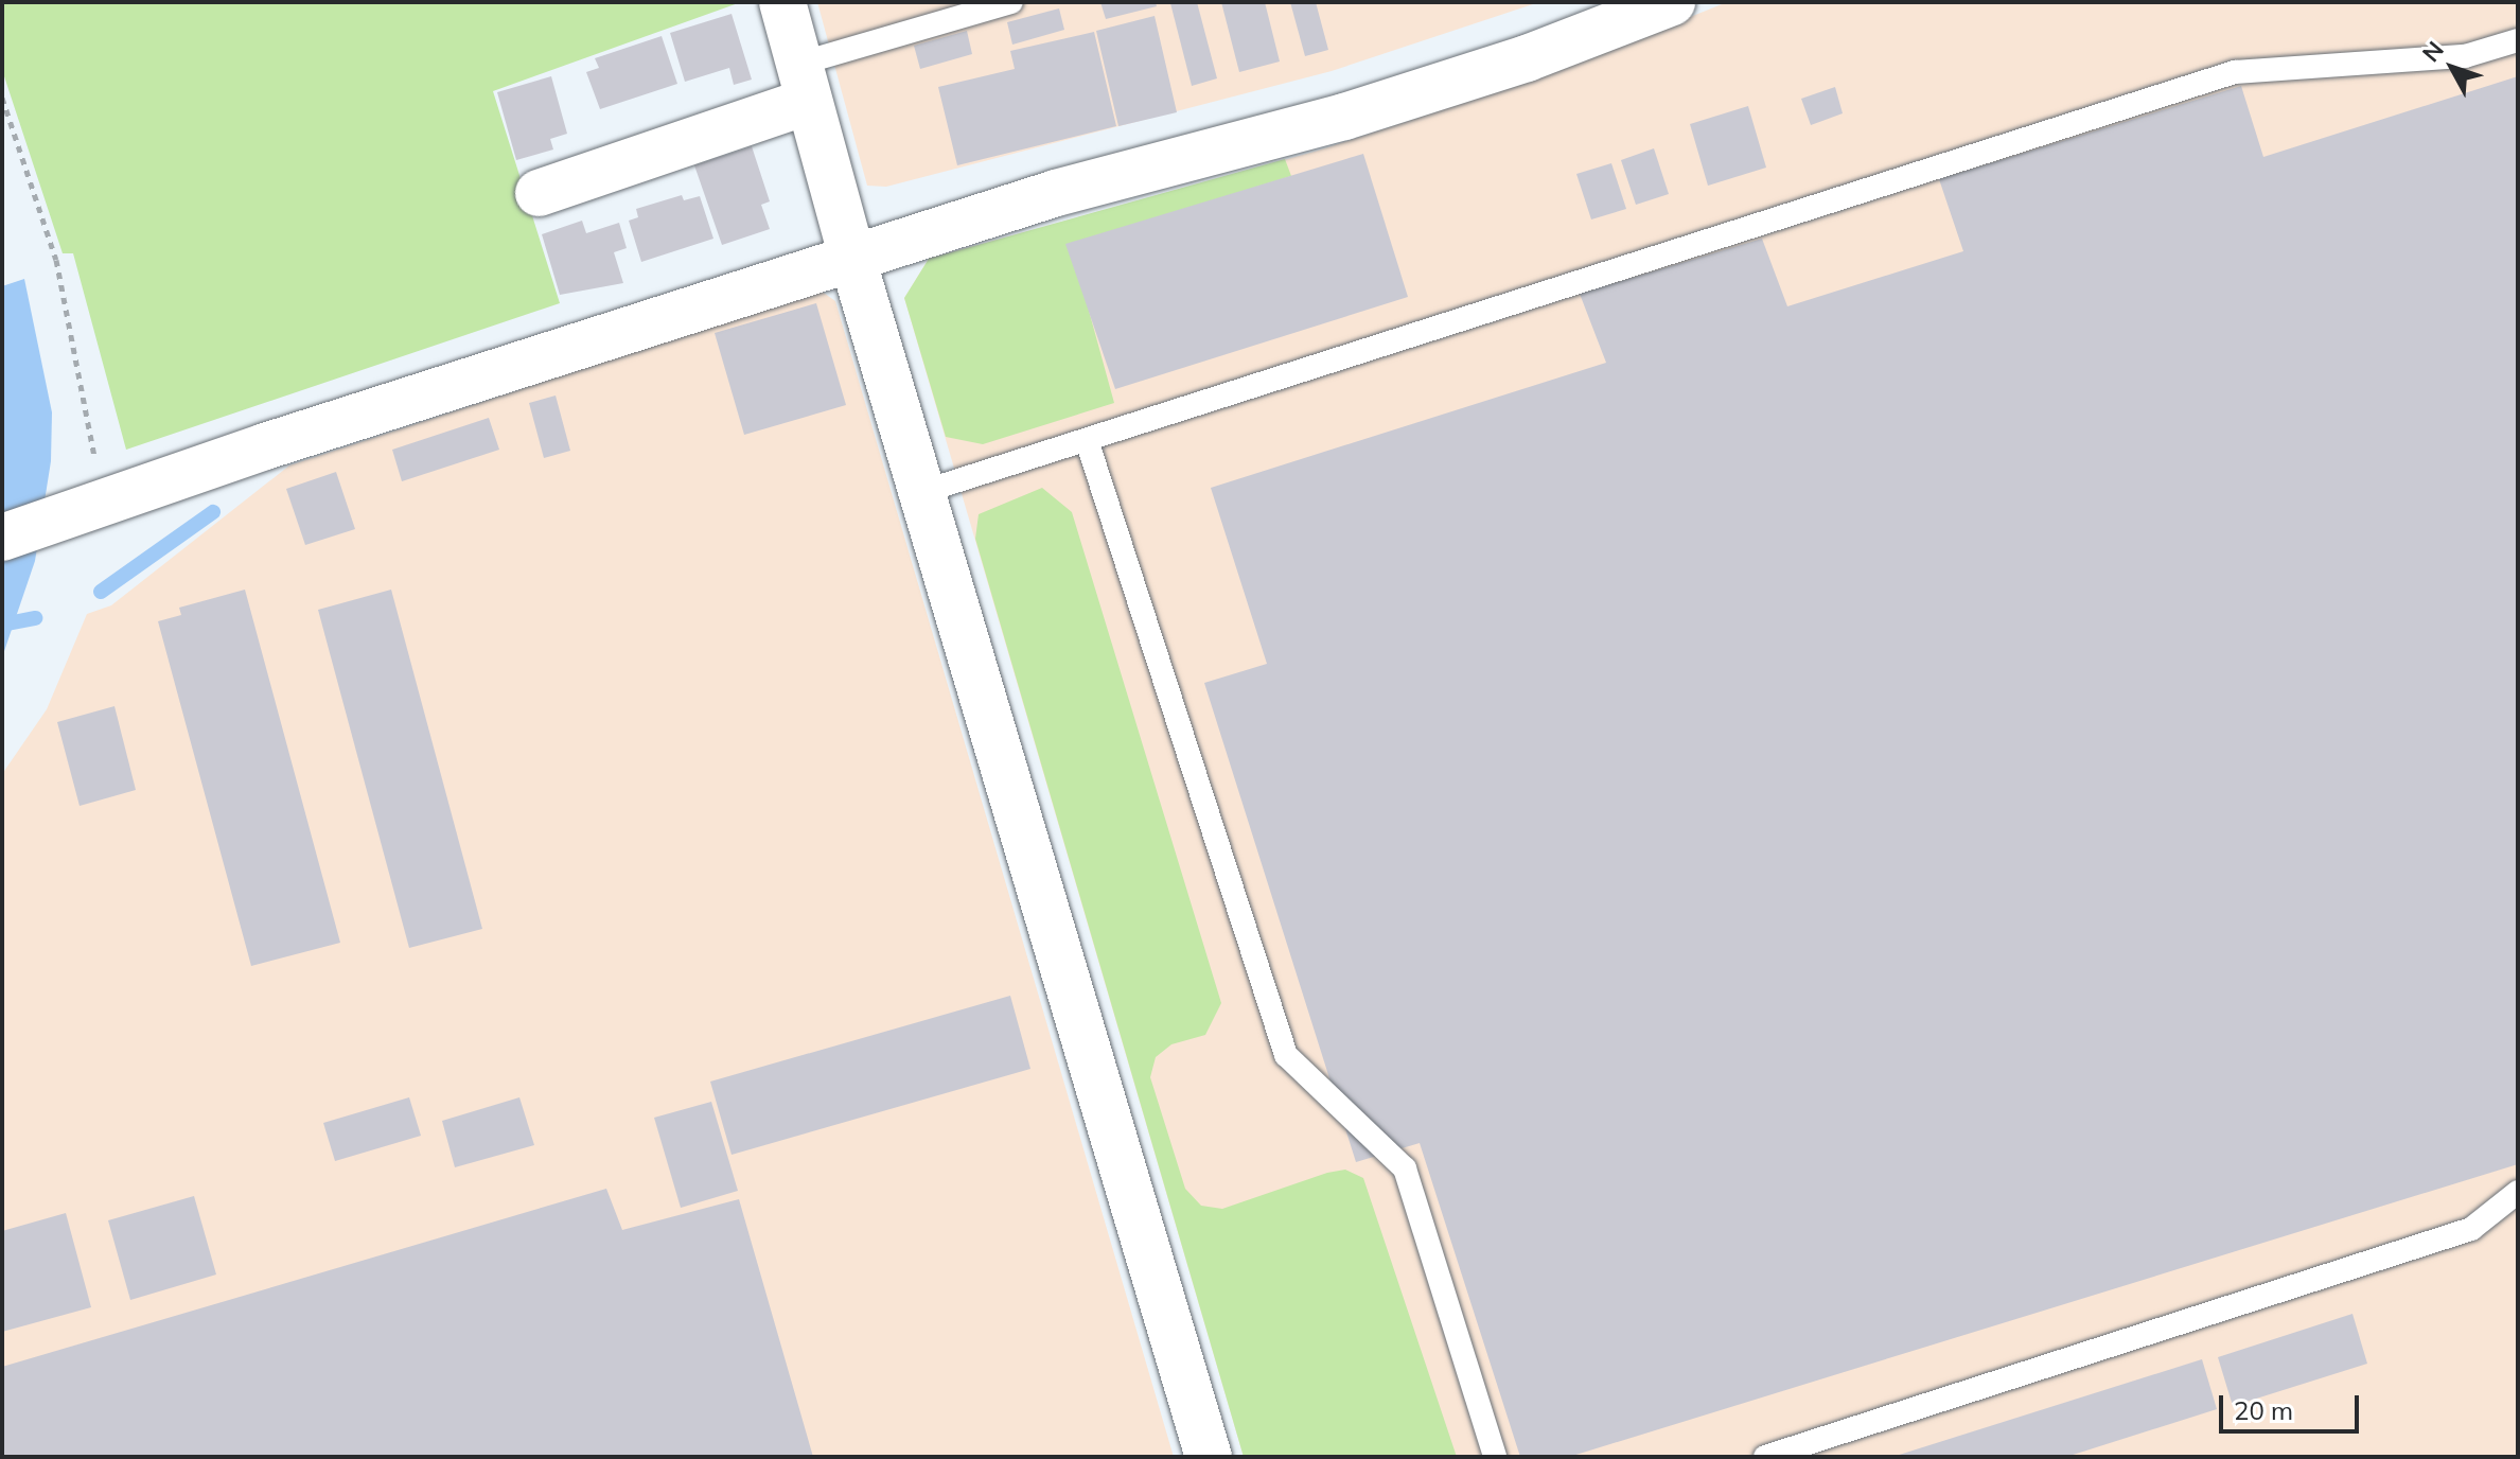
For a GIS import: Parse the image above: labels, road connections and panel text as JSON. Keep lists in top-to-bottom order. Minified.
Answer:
{"scale_bar":"20 m","north":"top left"}
